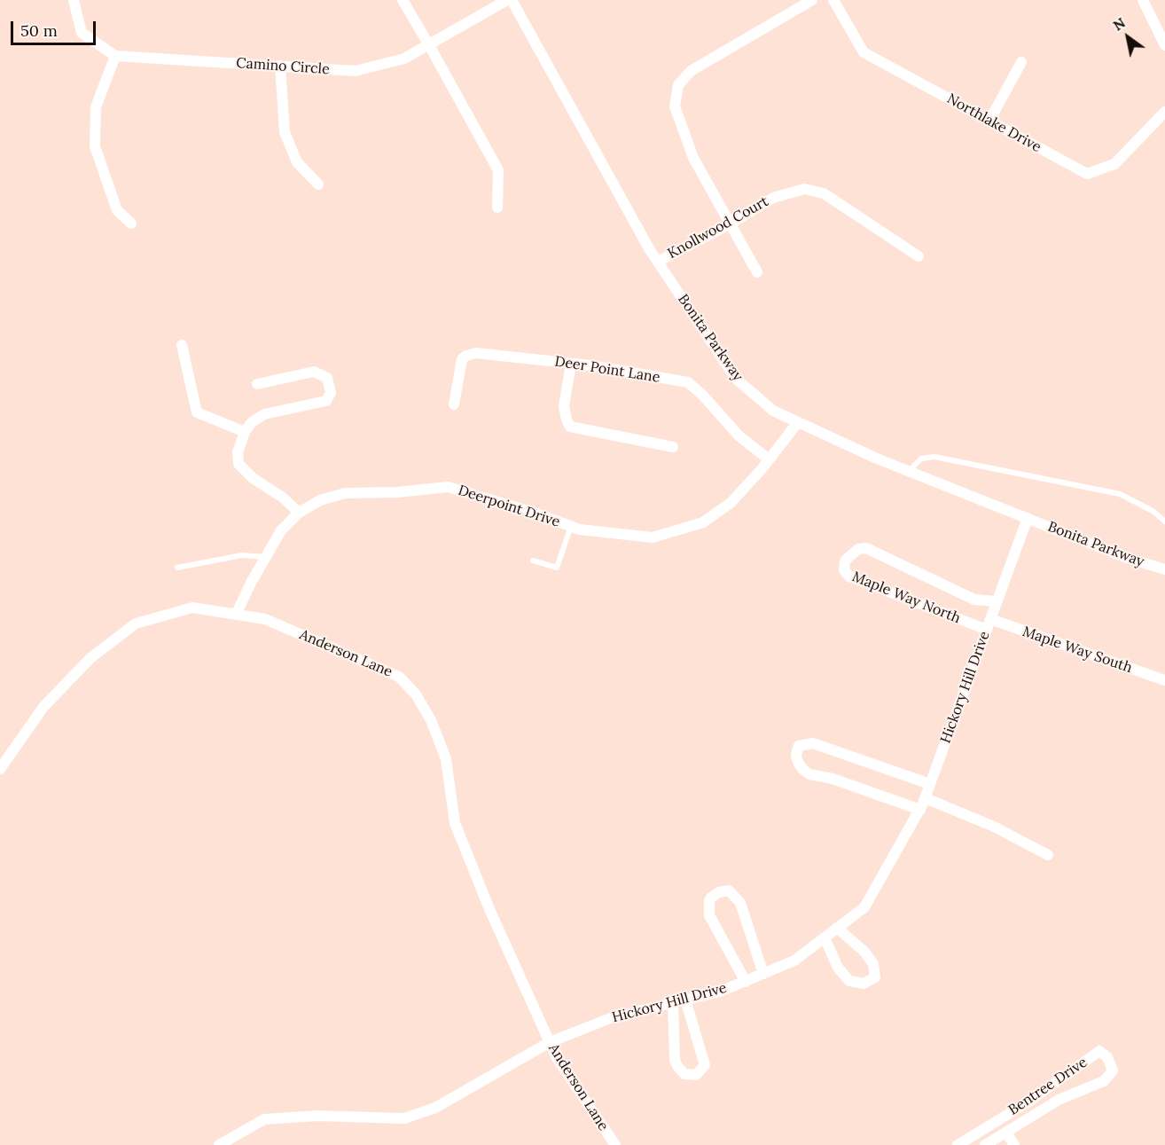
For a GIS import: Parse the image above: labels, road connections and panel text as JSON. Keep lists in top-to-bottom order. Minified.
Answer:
{"streets":{"street":["Camino Circle","Northlake Drive","Knollwood Court","Bonita Parkway","Deer Point Lane","Deerpoint Drive","Maple Way North","Maple Way South","Anderson Lane","Hickory Hill Drive","Bentree Drive"]},"crossings":[["Camino Circle","Bonita Parkway"],["Knollwood Court","Bonita Parkway"],["Bonita Parkway","Deerpoint Drive"],["Bonita Parkway","Hickory Hill Drive"],["Deer Point Lane","Deerpoint Drive"],["Deerpoint Drive","Anderson Lane"],["Maple Way North","Hickory Hill Drive"],["Maple Way South","Hickory Hill Drive"],["Anderson Lane","Hickory Hill Drive"]],"scale_bar":"50 m","north":"top left"}
